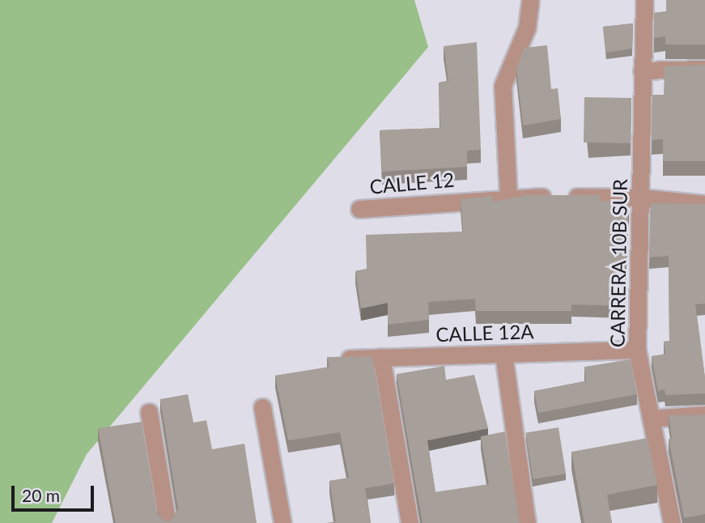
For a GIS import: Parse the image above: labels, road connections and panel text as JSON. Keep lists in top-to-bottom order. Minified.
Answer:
{"streets":{"street":["CALLE 12","CARRERA 10B SUR","CALLE 12A"]},"crossings":[["CALLE 12","CARRERA 10B SUR"],["CARRERA 10B SUR","CALLE 12A"]],"scale_bar":"20 m"}
